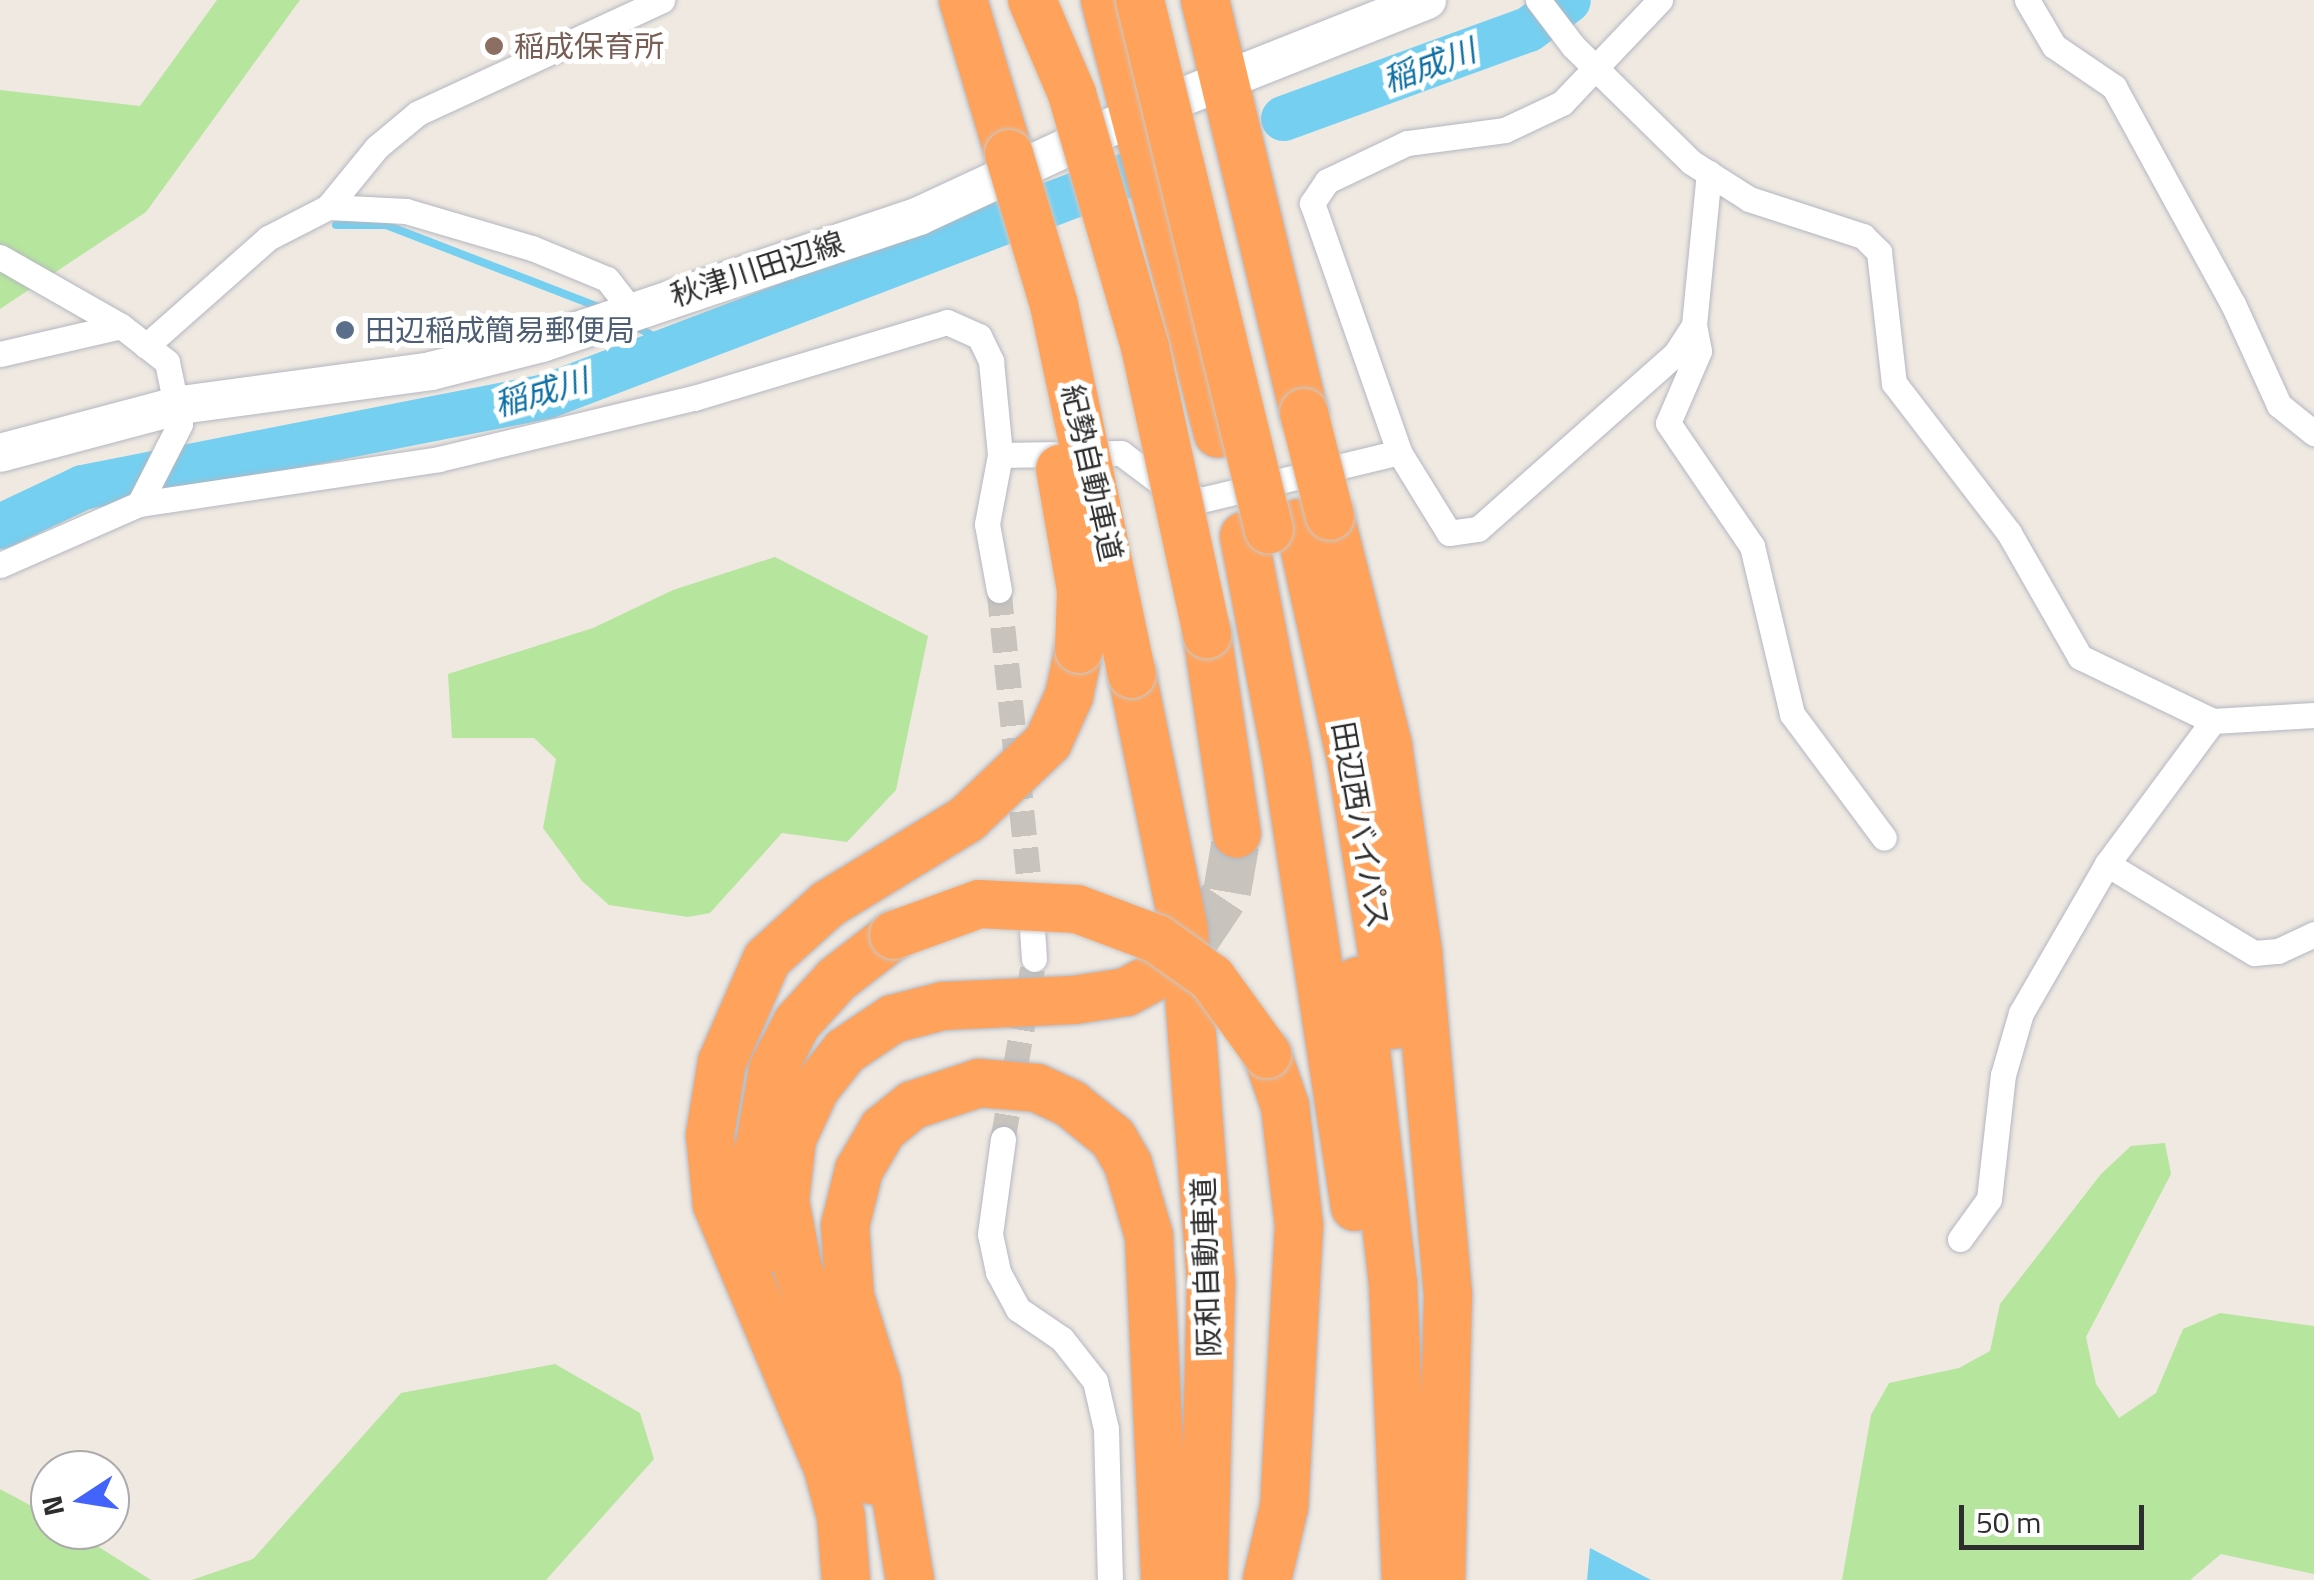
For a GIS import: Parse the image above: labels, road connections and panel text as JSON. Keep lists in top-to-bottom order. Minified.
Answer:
{"streets":{"highway":["紀勢自動車道","田辺西バイパス","阪和自動車道"],"main road":["秋津川田辺線"]},"crossings":[["秋津川田辺線","田辺西バイパス"],["紀勢自動車道","阪和自動車道"]],"water":["稲成川"],"places":["稲成保育所","田辺稲成簡易郵便局"],"scale_bar":"50 m","north":"left"}
